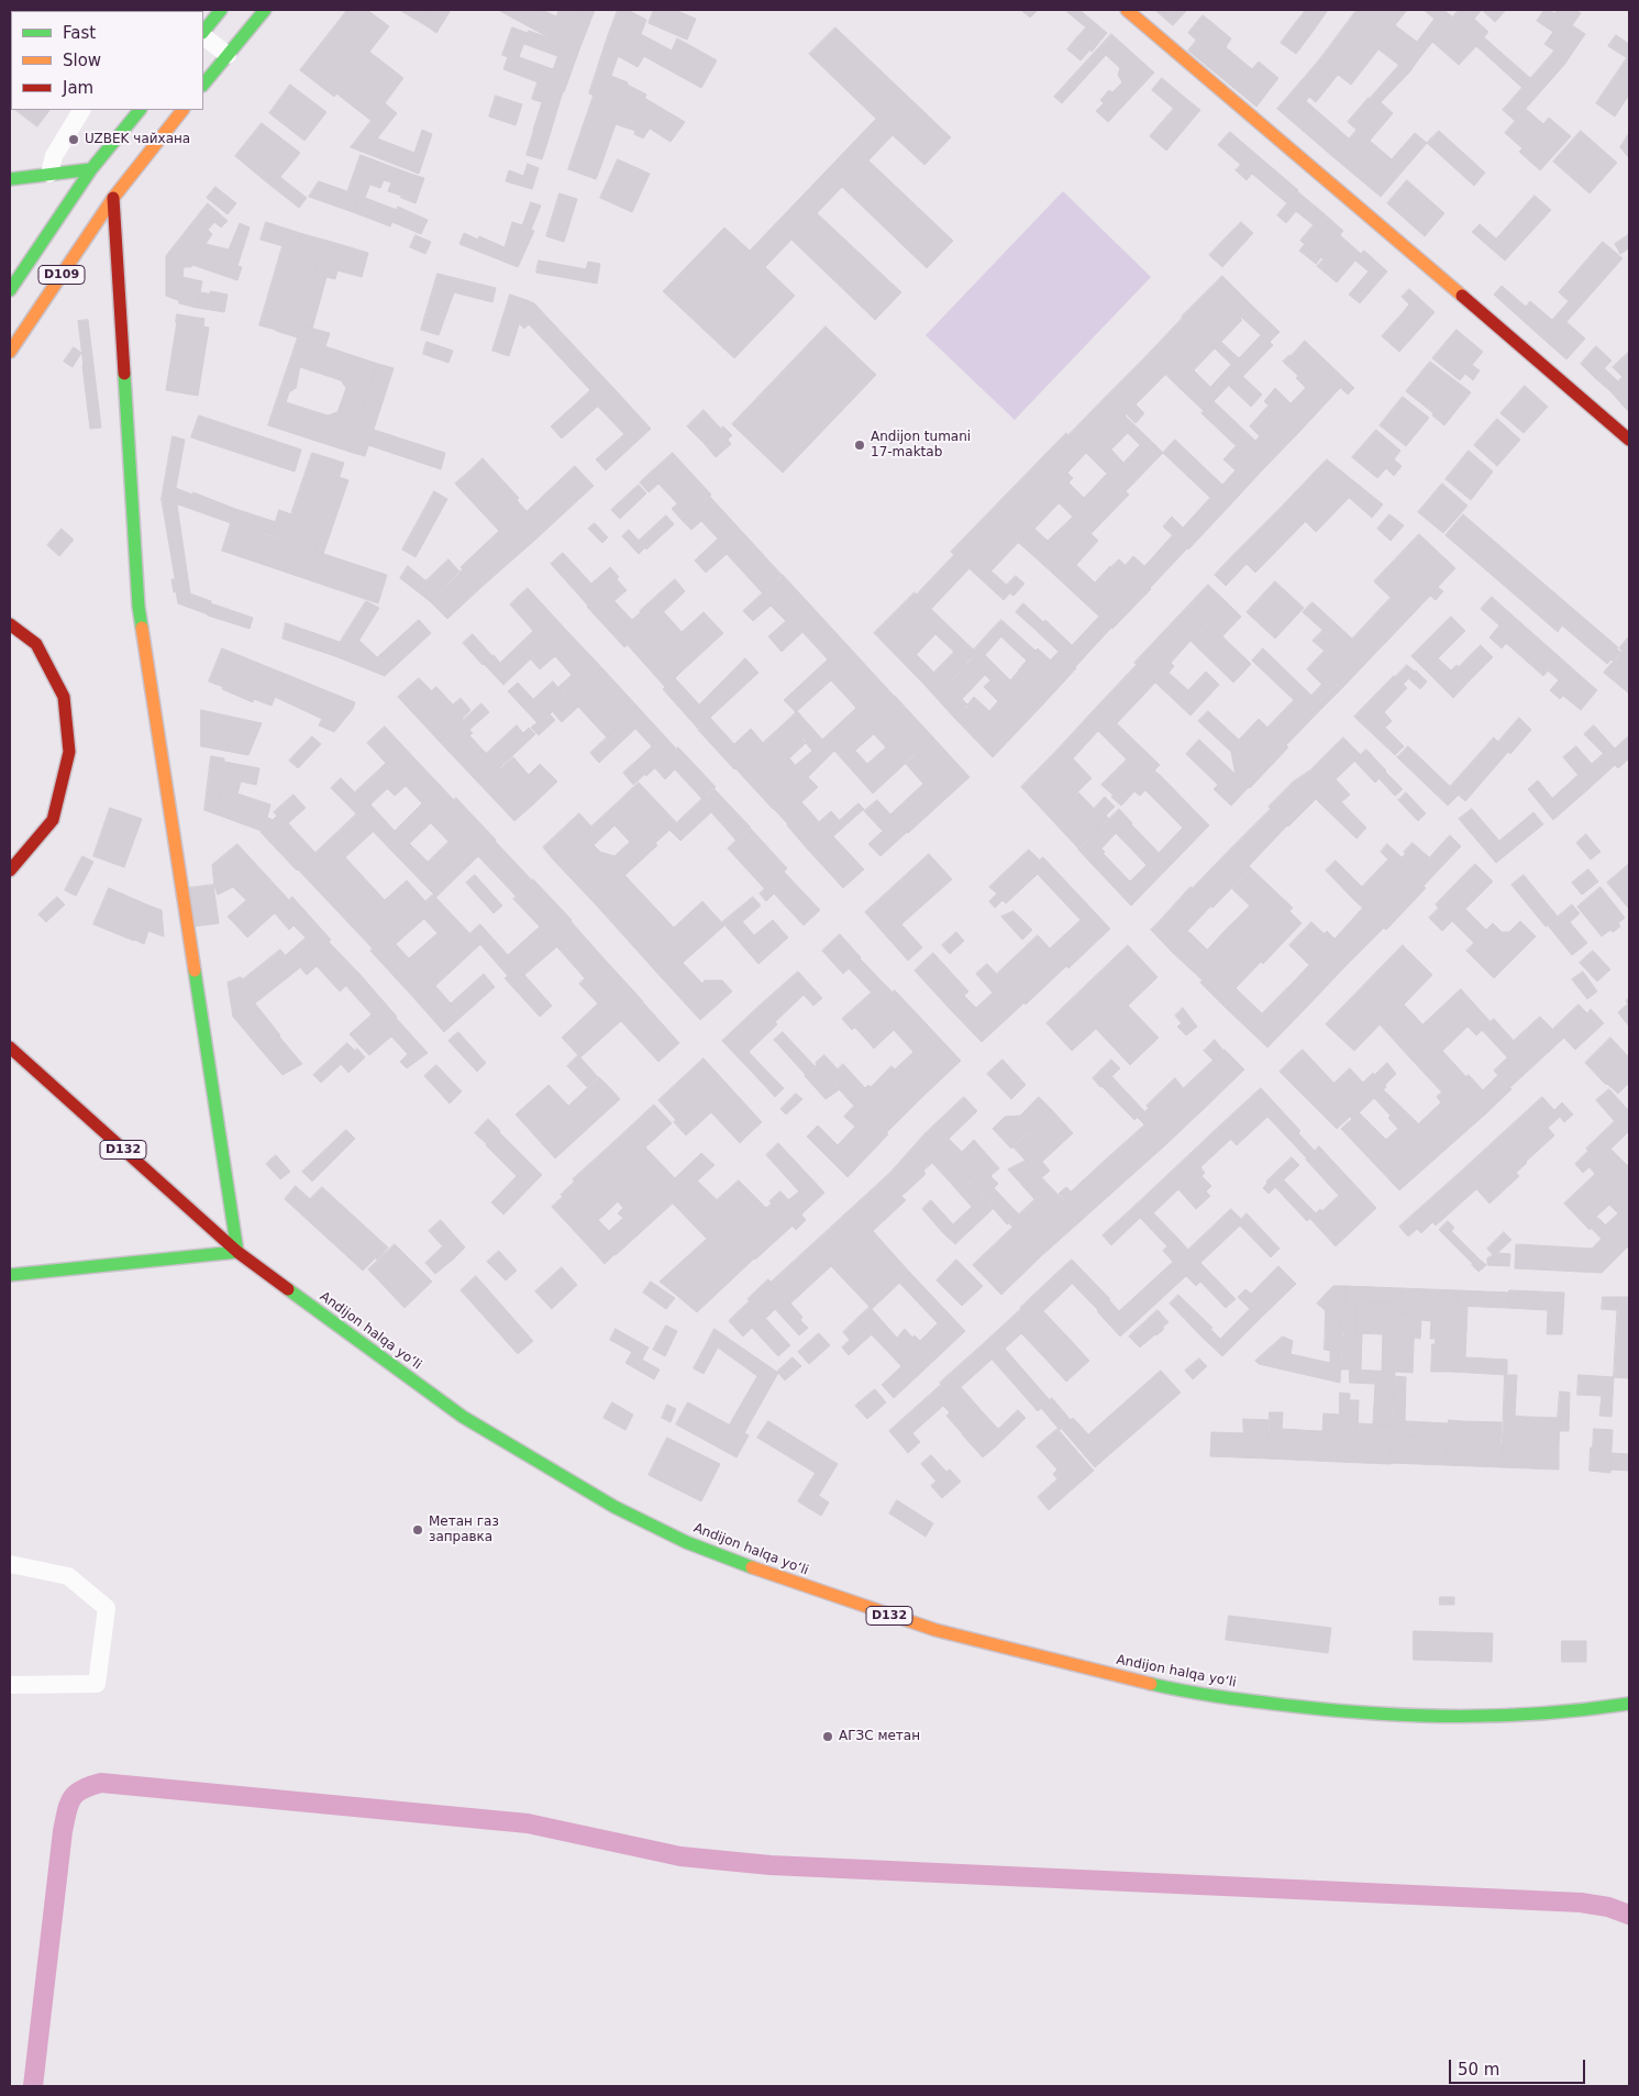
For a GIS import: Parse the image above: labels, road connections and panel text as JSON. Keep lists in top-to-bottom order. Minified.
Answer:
{"streets":{"main road":["D109","D132","Andijon halqa yo‘li"]},"places":["UZBEK чайхана","Andijon tumani 17-maktab","Метан газ заправка","АГЗС метан"],"legend":["Fast","Slow","Jam"],"scale_bar":"50 m"}
